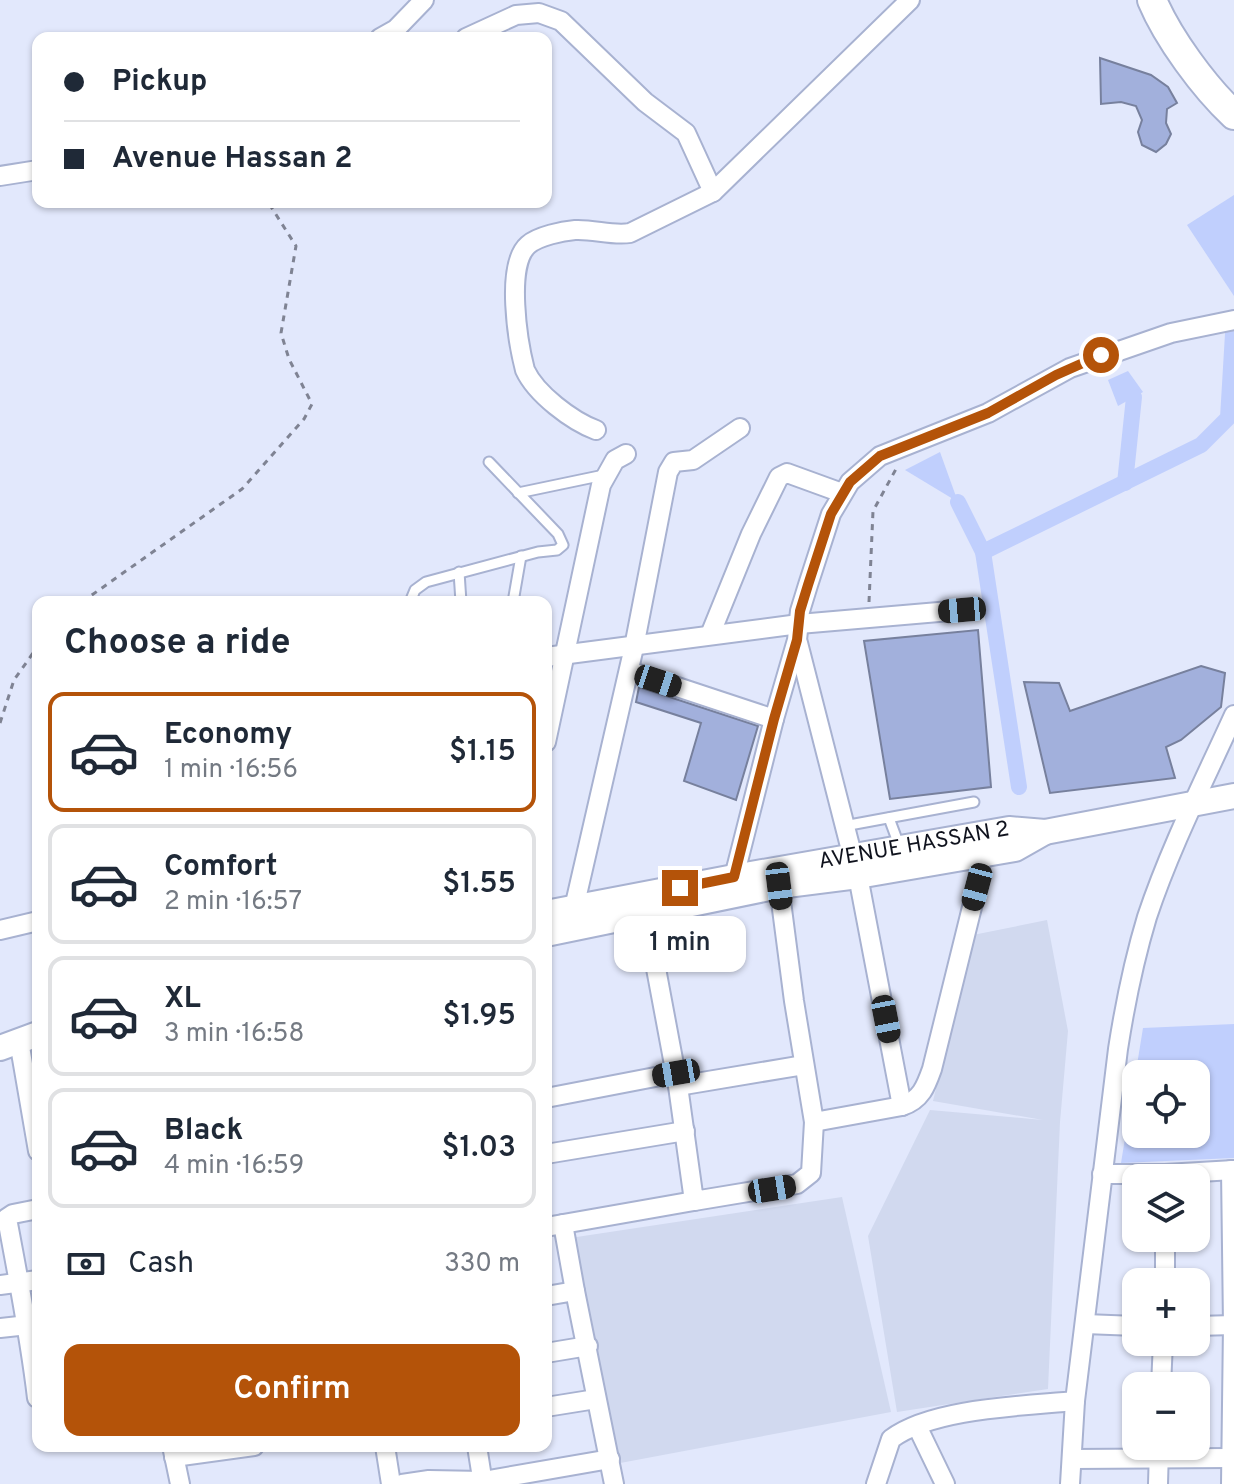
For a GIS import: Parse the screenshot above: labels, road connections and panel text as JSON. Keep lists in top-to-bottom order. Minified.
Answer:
{"streets":{"main road":["AVENUE HASSAN 2"]},"page":{"banner":["Pickup","Avenue Hassan 2"],"heading":"Choose a ride","list":[{"name":"Economy","note":"1 min · 16:56","value":"$1.15"},{"name":"Comfort","note":"2 min · 16:57","value":"$1.55"},{"name":"XL","note":"3 min · 16:58","value":"$1.95"},{"name":"Black","note":"4 min · 16:59","value":"$1.03"}],"bubble":"1 min","map_buttons":["+","−"],"pay":["Cash","330 m"],"buttons":"Confirm"}}
